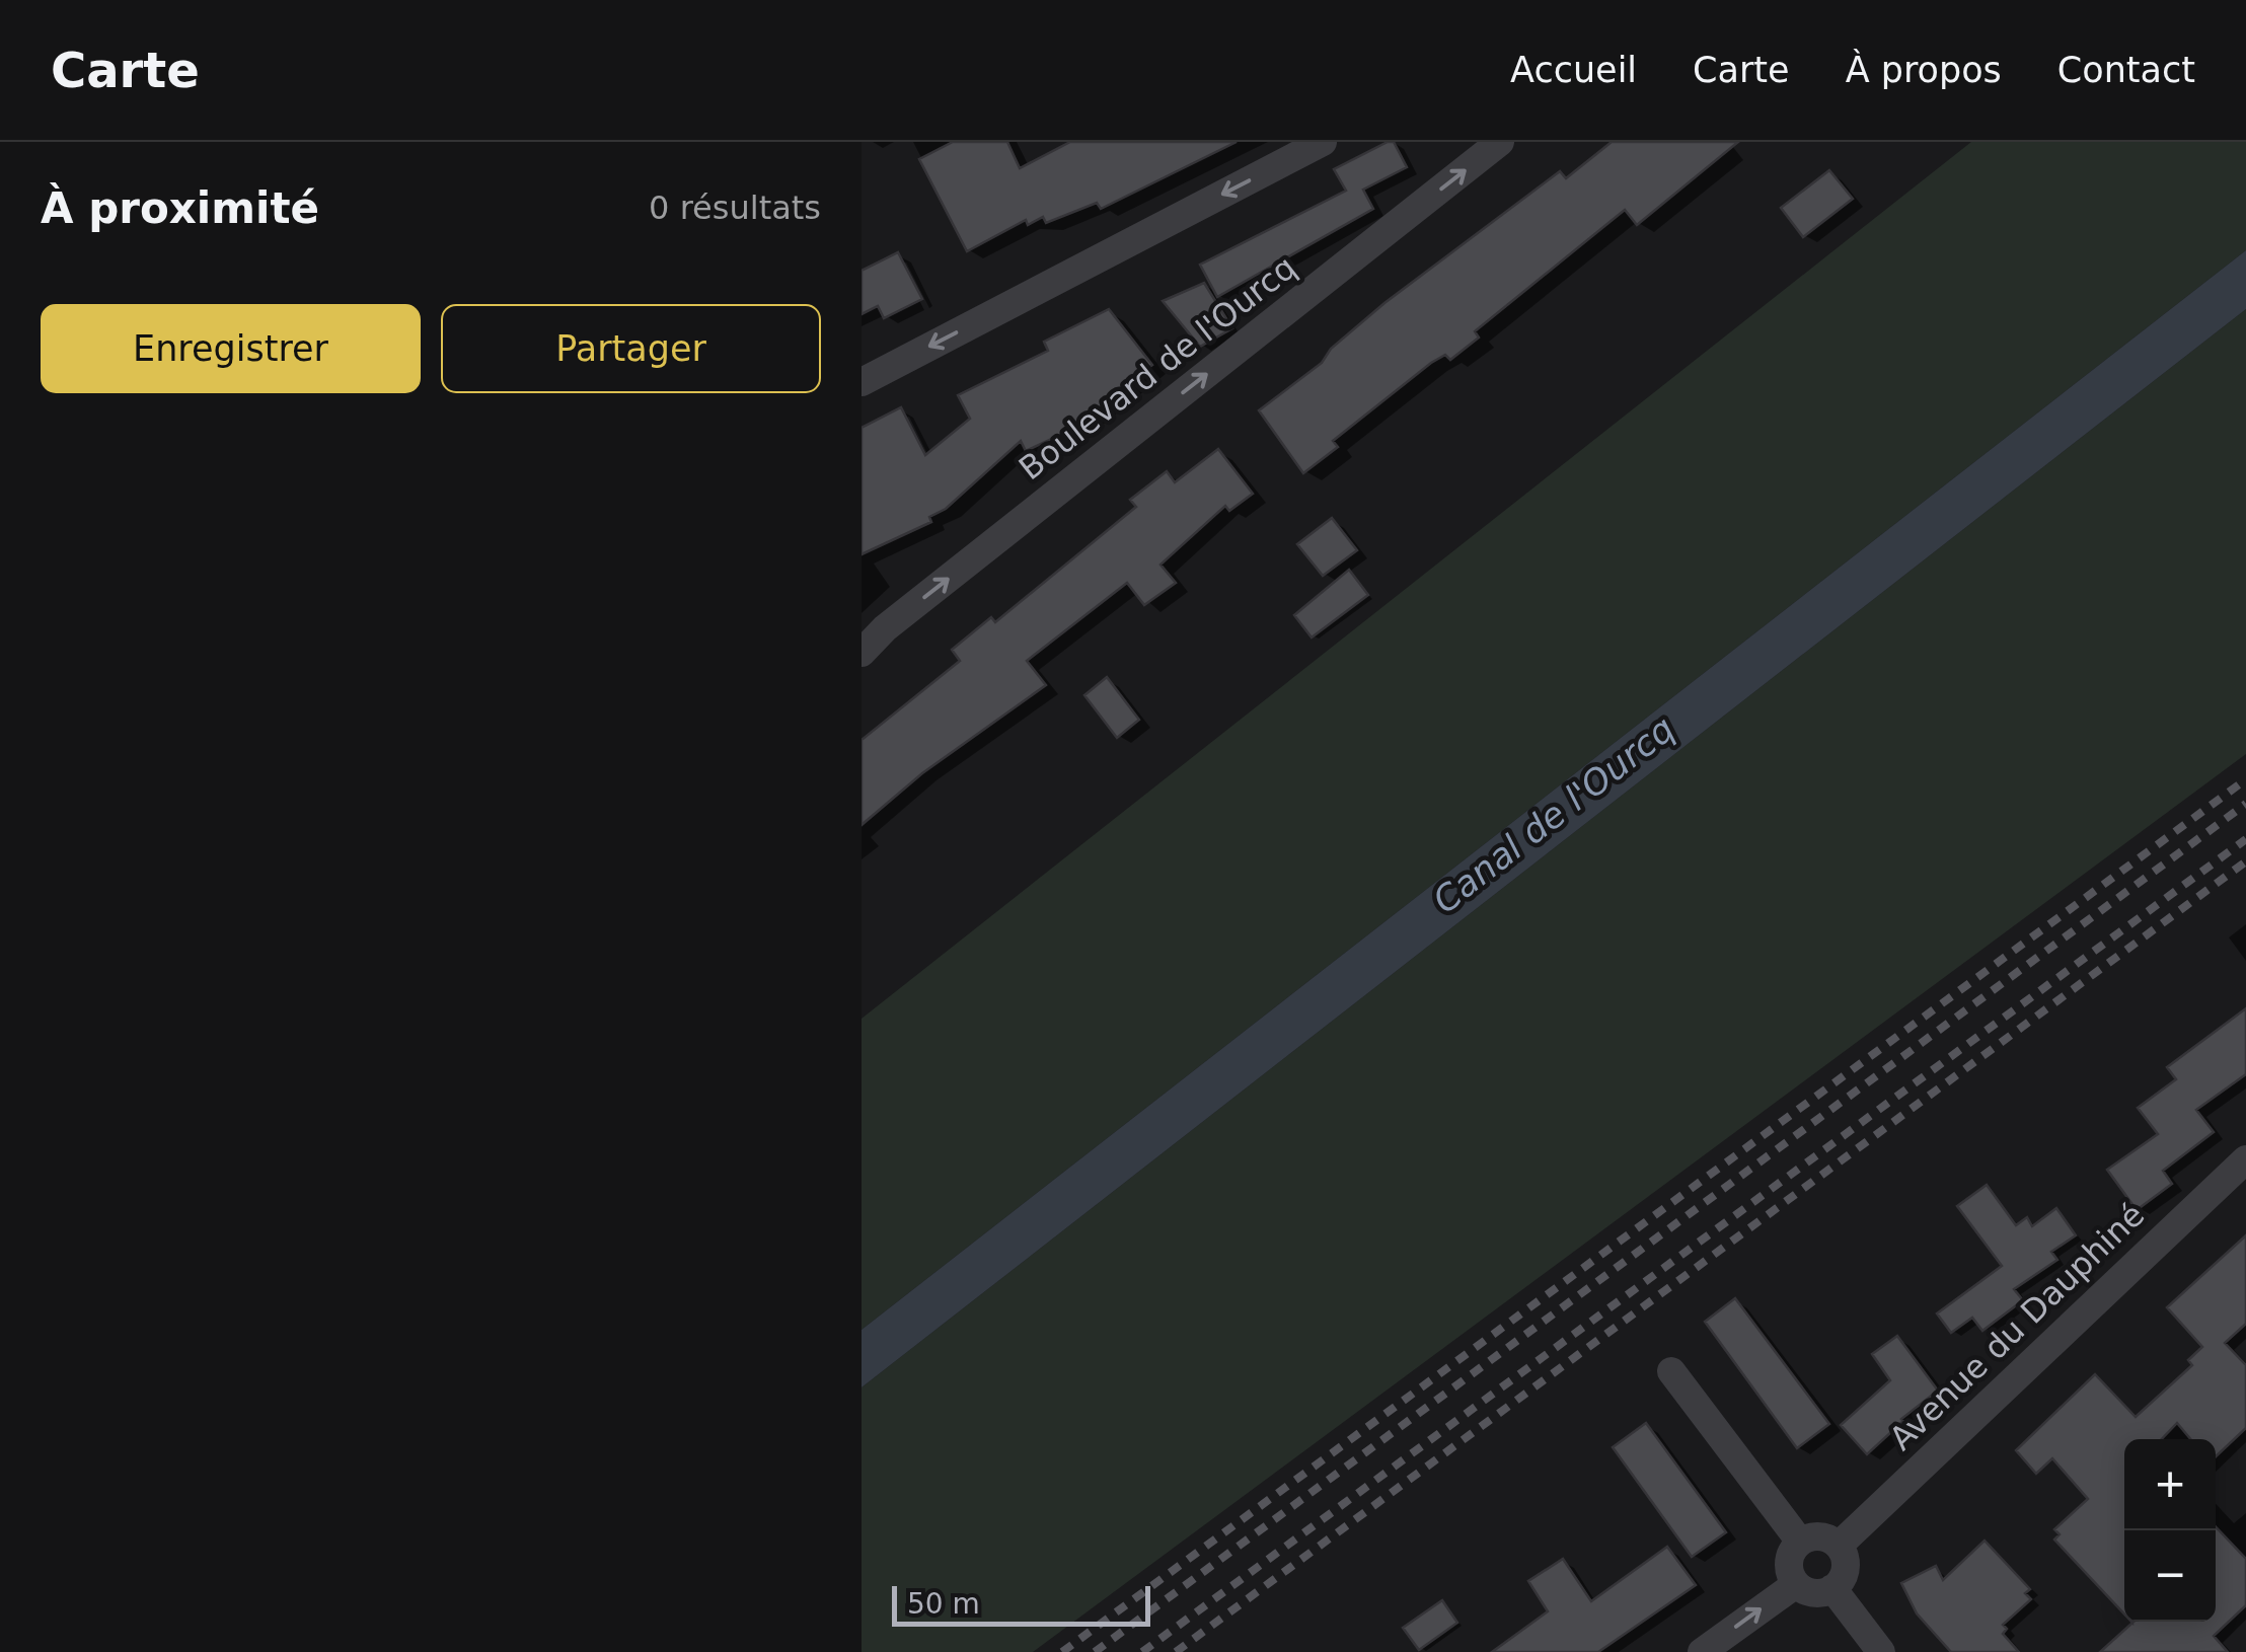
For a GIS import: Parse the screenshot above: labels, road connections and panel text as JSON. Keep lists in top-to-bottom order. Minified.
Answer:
{"streets":{"street":["Boulevard de l'Ourcq","Avenue du Dauphiné"]},"water":["Canal de l'Ourcq"],"scale_bar":"50 m","page":{"header":"Carte","nav":["Accueil","Carte","À propos","Contact"],"heading":["À proximité","0 résultats"],"buttons":["Enregistrer","Partager"],"map_buttons":["+","−"],"scale":"50 m"}}
